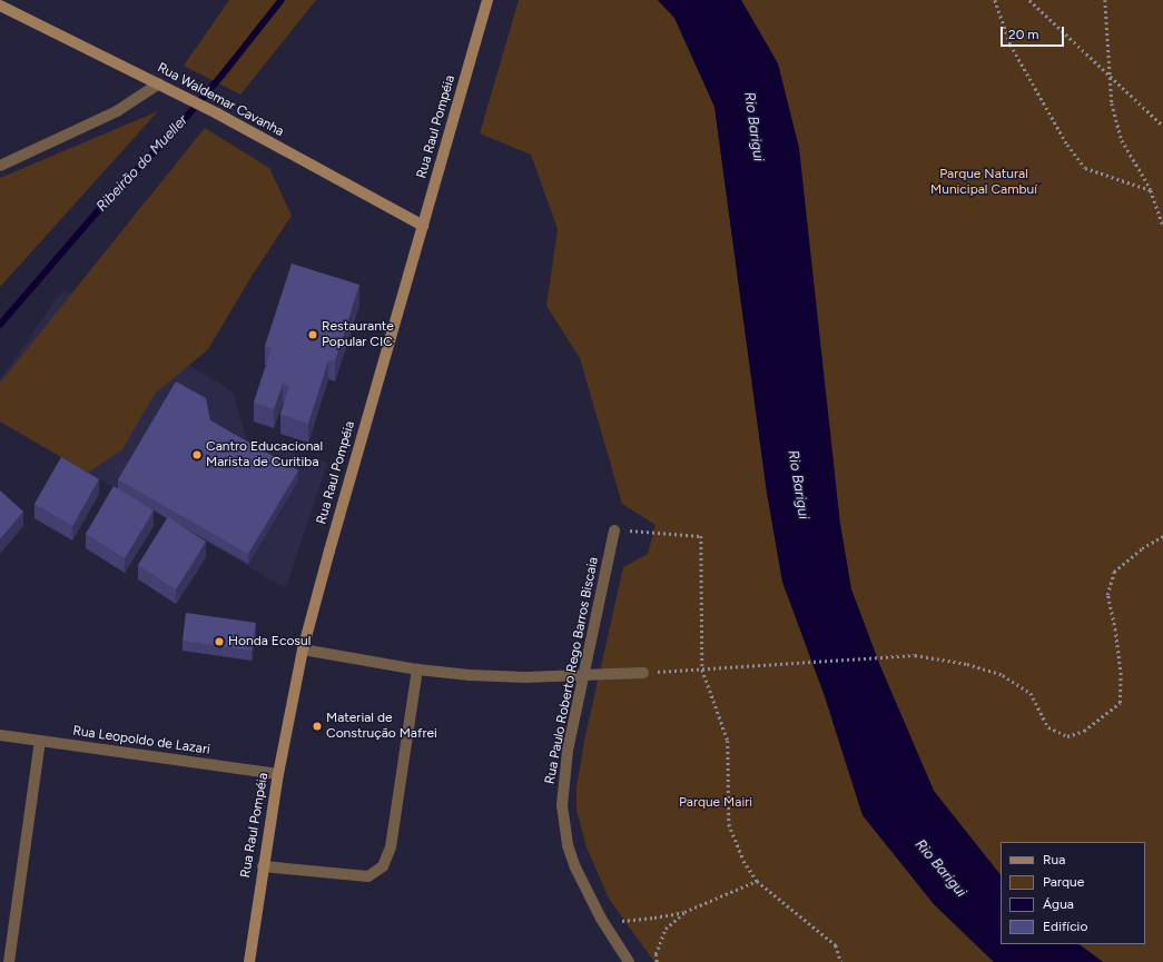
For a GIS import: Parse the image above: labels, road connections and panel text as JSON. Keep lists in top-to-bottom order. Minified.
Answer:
{"streets":{"main road":["Rua Waldemar Cavanha","Rua Raul Pompéia"],"street":["Rua Paulo Roberto Rego Barros Biscaia","Rua Leopoldo de Lazari"]},"crossings":[["Rua Waldemar Cavanha","Rua Raul Pompéia"],["Rua Raul Pompéia","Rua Leopoldo de Lazari"]],"water":["Rio Barigui","Ribeirão do Mueller"],"parks":["Parque Natural Municipal Cambuí","Parque Mairi"],"places":["Restaurante Popular CIC","Cantro Educacional Marista de Curitiba","Honda Ecosul","Material de Construção Mafrei"],"legend":["Rua","Parque","Água","Edifício"],"scale_bar":"20 m"}
